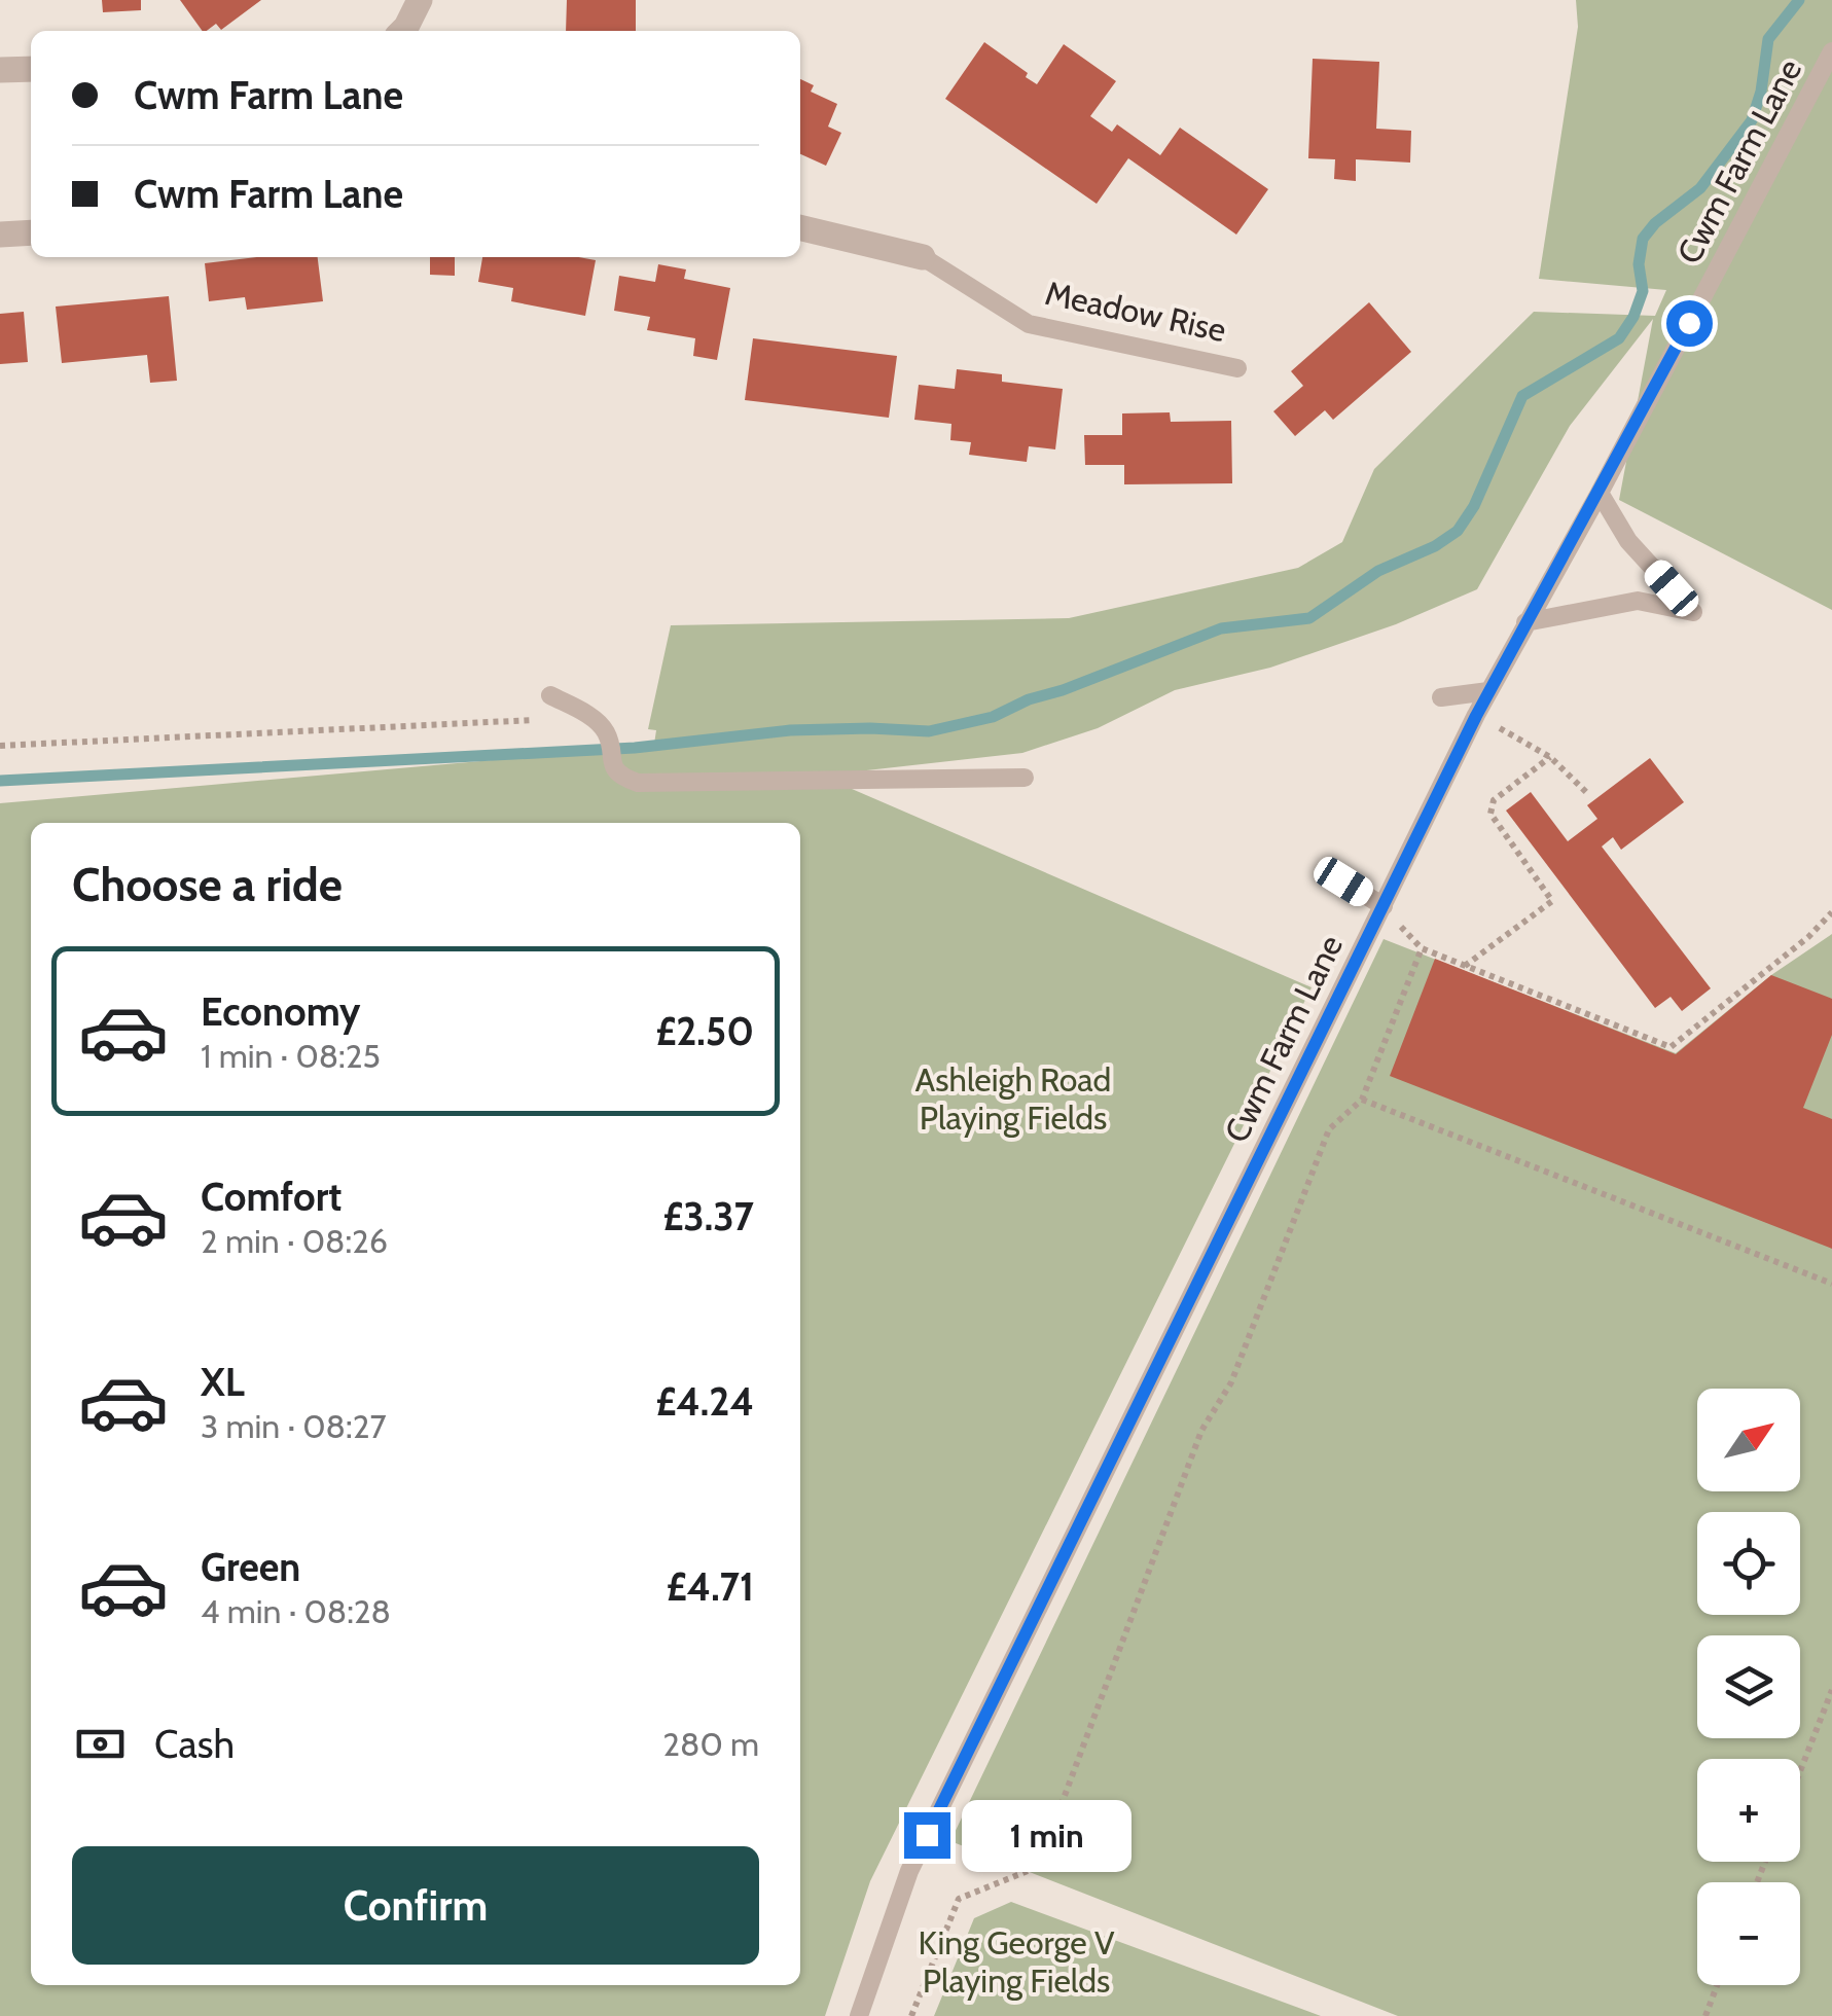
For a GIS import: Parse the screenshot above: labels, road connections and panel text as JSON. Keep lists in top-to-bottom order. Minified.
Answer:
{"streets":{"street":["Meadow Rise"],"lane":["Cwm Farm Lane"]},"parks":["Ashleigh Road Playing Fields","King George V Playing Fields"],"north":"top right","page":{"banner":["Cwm Farm Lane","Cwm Farm Lane"],"heading":"Choose a ride","list":[{"name":"Economy","note":"1 min · 08:25","value":"£2.50"},{"name":"Comfort","note":"2 min · 08:26","value":"£3.37"},{"name":"XL","note":"3 min · 08:27","value":"£4.24"},{"name":"Green","note":"4 min · 08:28","value":"£4.71"}],"map_buttons":["+","−"],"pay":["Cash","280 m"],"bubble":"1 min","buttons":"Confirm"}}
